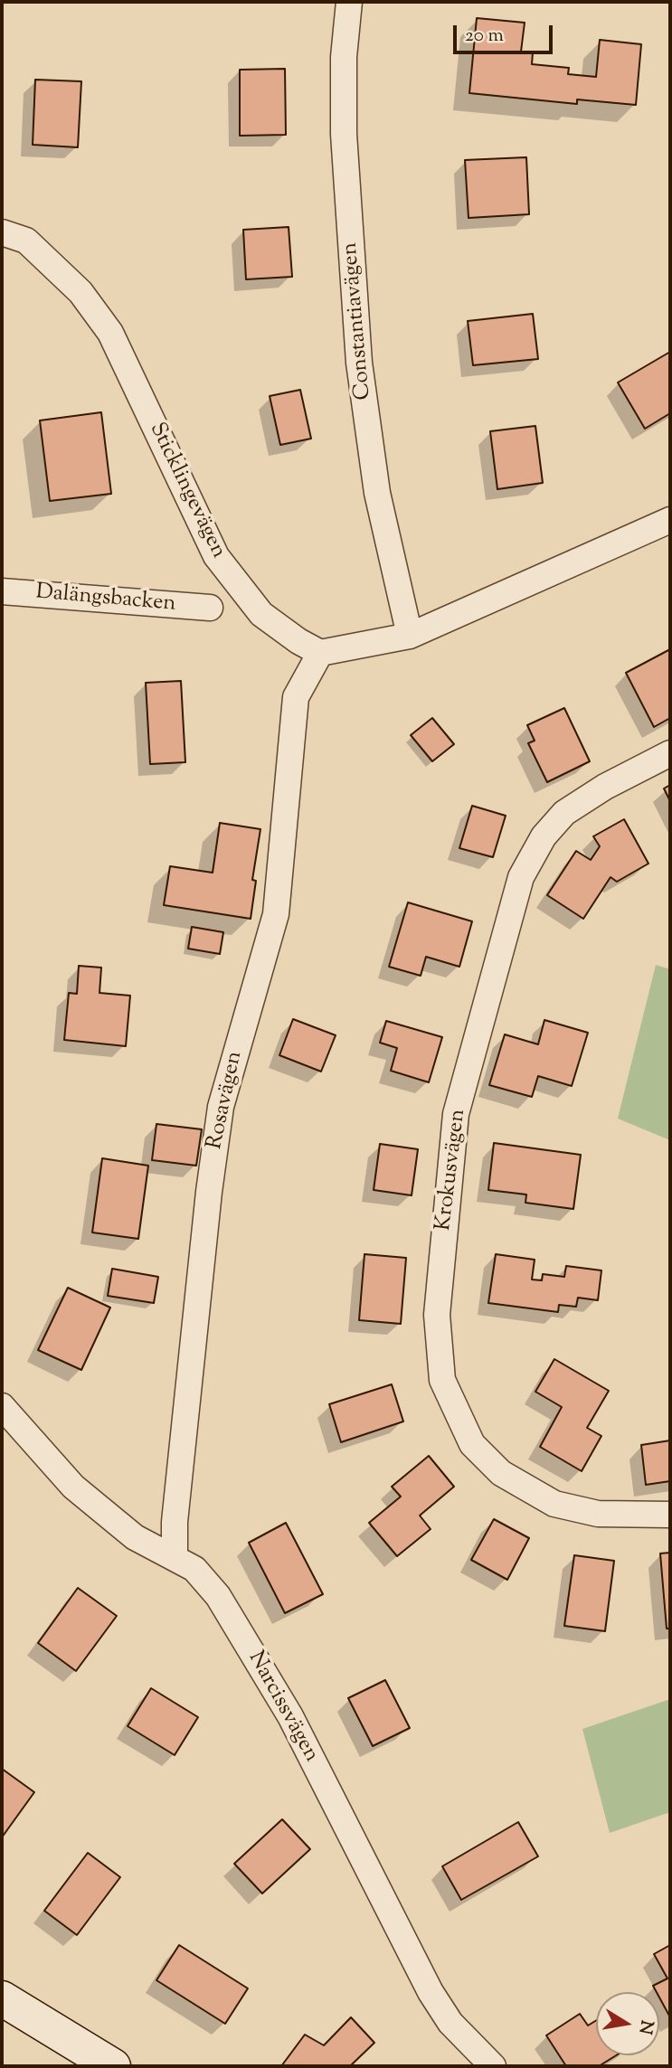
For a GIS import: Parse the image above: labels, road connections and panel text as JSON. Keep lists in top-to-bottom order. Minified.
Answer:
{"streets":{"street":["Constantiavägen","Sticklingevägen","Dalängsbacken","Rosavägen","Krokusvägen","Narcissvägen"]},"crossings":[["Sticklingevägen","Rosavägen"],["Rosavägen","Narcissvägen"]],"scale_bar":"20 m","north":"right"}
